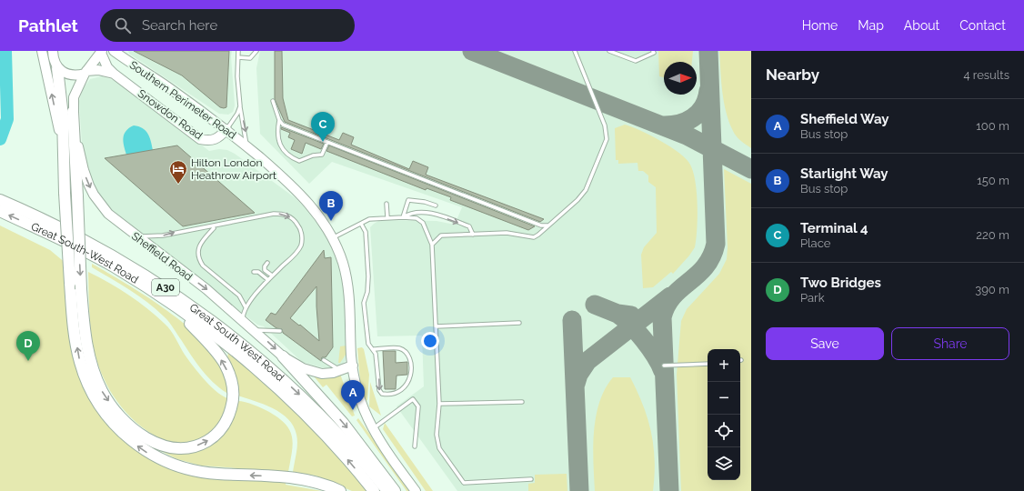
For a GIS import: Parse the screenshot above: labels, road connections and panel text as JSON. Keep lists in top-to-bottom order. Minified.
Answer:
{"streets":{"highway":["Great South-West Road","A30","Great South West Road"],"street":["Southern Perimeter Road","Snowdon Road","Sheffield Road"]},"crossings":[["Southern Perimeter Road","Snowdon Road"],["Southern Perimeter Road","Sheffield Road"],["Snowdon Road","Sheffield Road"]],"one_way":["Sheffield Road"],"places":{"hotel":["Hilton London Heathrow Airport"]},"north":"right","page":{"header":"Pathlet","search":"Search here","nav":["Home","Map","About","Contact"],"heading":["Nearby","4 results"],"list":[{"mark":"A","name":"Sheffield Way","note":"Bus stop","value":"100 m"},{"mark":"B","name":"Starlight Way","note":"Bus stop","value":"150 m"},{"mark":"C","name":"Terminal 4","note":"Place","value":"220 m"},{"mark":"D","name":"Two Bridges","note":"Park","value":"390 m"}],"pins":["C","B","D","A"],"buttons":["Save","Share"],"map_buttons":["+","−"]}}
